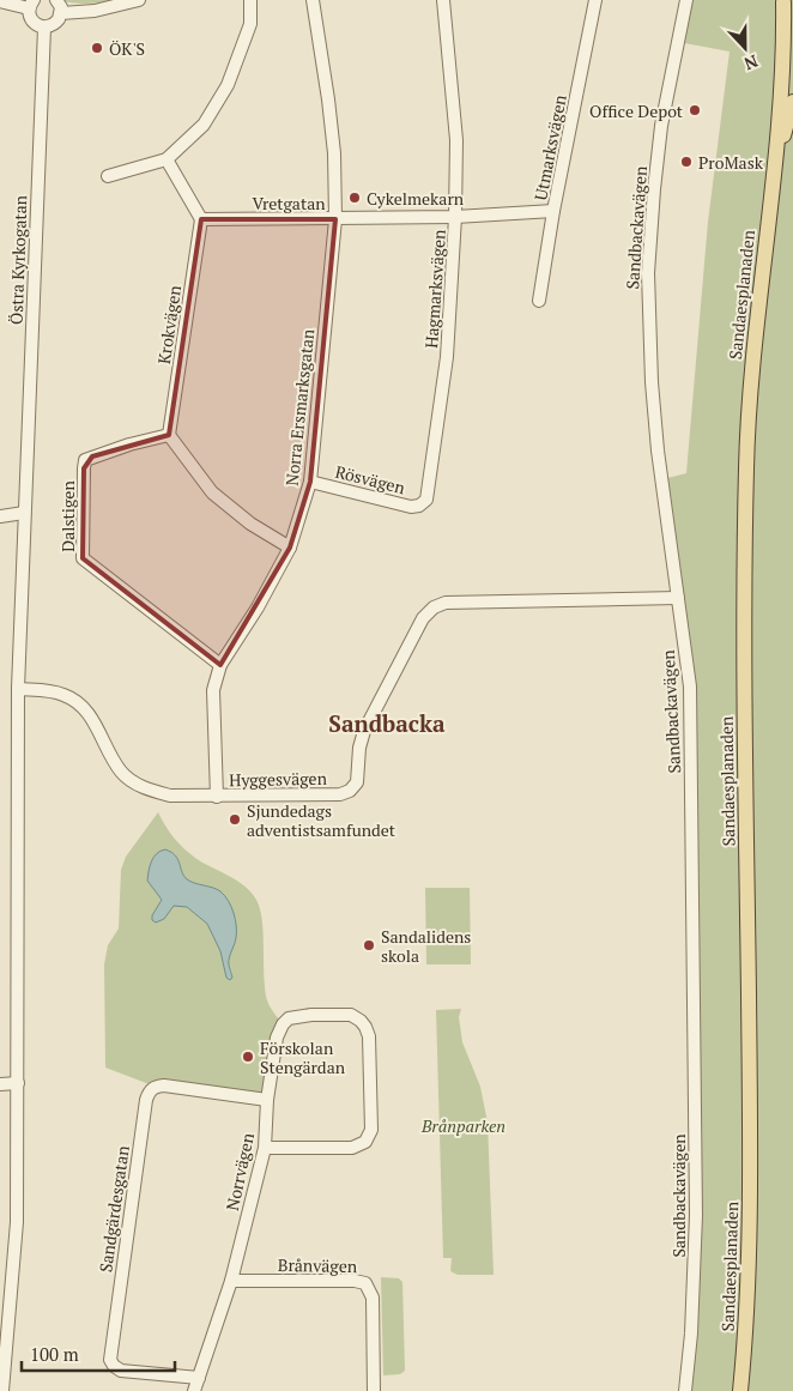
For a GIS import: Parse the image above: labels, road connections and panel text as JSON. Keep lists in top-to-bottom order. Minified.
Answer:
{"streets":{"main road":["Sandaesplanaden"],"street":["Utmarksvägen","Vretgatan","Sandbackavägen","Östra Kyrkogatan","Hagmarksvägen","Krokvägen","Norra Ersmarksgatan","Rösvägen","Dalstigen","Hyggesvägen","Norrvägen","Sandgärdesgatan","Brånvägen"]},"crossings":[["Utmarksvägen","Vretgatan"],["Vretgatan","Hagmarksvägen"],["Vretgatan","Krokvägen"],["Vretgatan","Norra Ersmarksgatan"],["Sandbackavägen","Hyggesvägen"],["Östra Kyrkogatan","Hyggesvägen"],["Hagmarksvägen","Rösvägen"],["Krokvägen","Dalstigen"],["Norra Ersmarksgatan","Rösvägen"],["Norra Ersmarksgatan","Dalstigen"],["Norra Ersmarksgatan","Hyggesvägen"],["Norrvägen","Sandgärdesgatan"],["Norrvägen","Brånvägen"]],"districts":["Sandbacka"],"parks":["Brånparken"],"places":["ÖK'S","Office Depot","ProMask","Cykelmekarn","Sjundedags adventistsamfundet","Sandalidens skola","Förskolan Stengärdan"],"scale_bar":"100 m","north":"bottom"}
